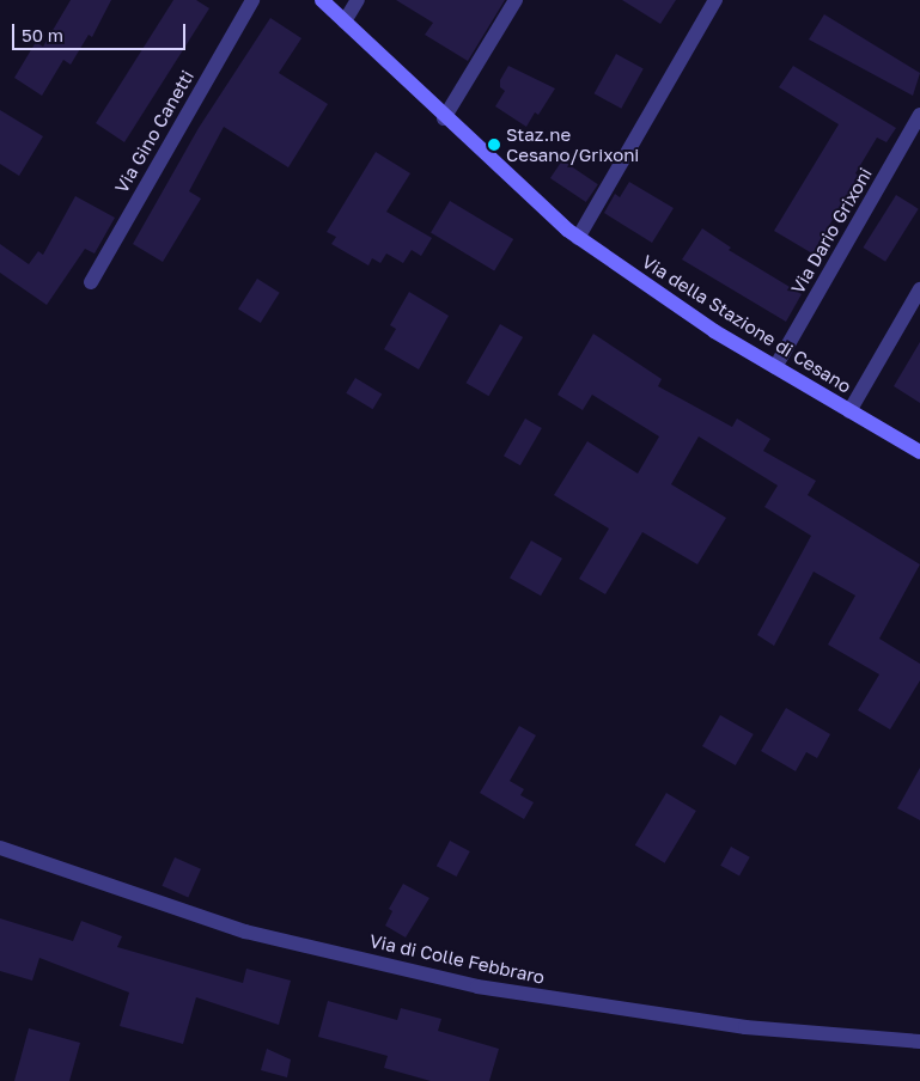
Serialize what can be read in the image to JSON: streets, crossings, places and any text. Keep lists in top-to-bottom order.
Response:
{
  "streets": {
    "street": [
      "Via Gino Canetti",
      "Via Dario Grixoni",
      "Via della Stazione di Cesano",
      "Via di Colle Febbraro"
    ]
  },
  "crossings": [
    ["Via Dario Grixoni", "Via della Stazione di Cesano"]
  ],
  "places": ["Staz.ne Cesano/Grixoni"],
  "scale_bar": "50 m"
}
